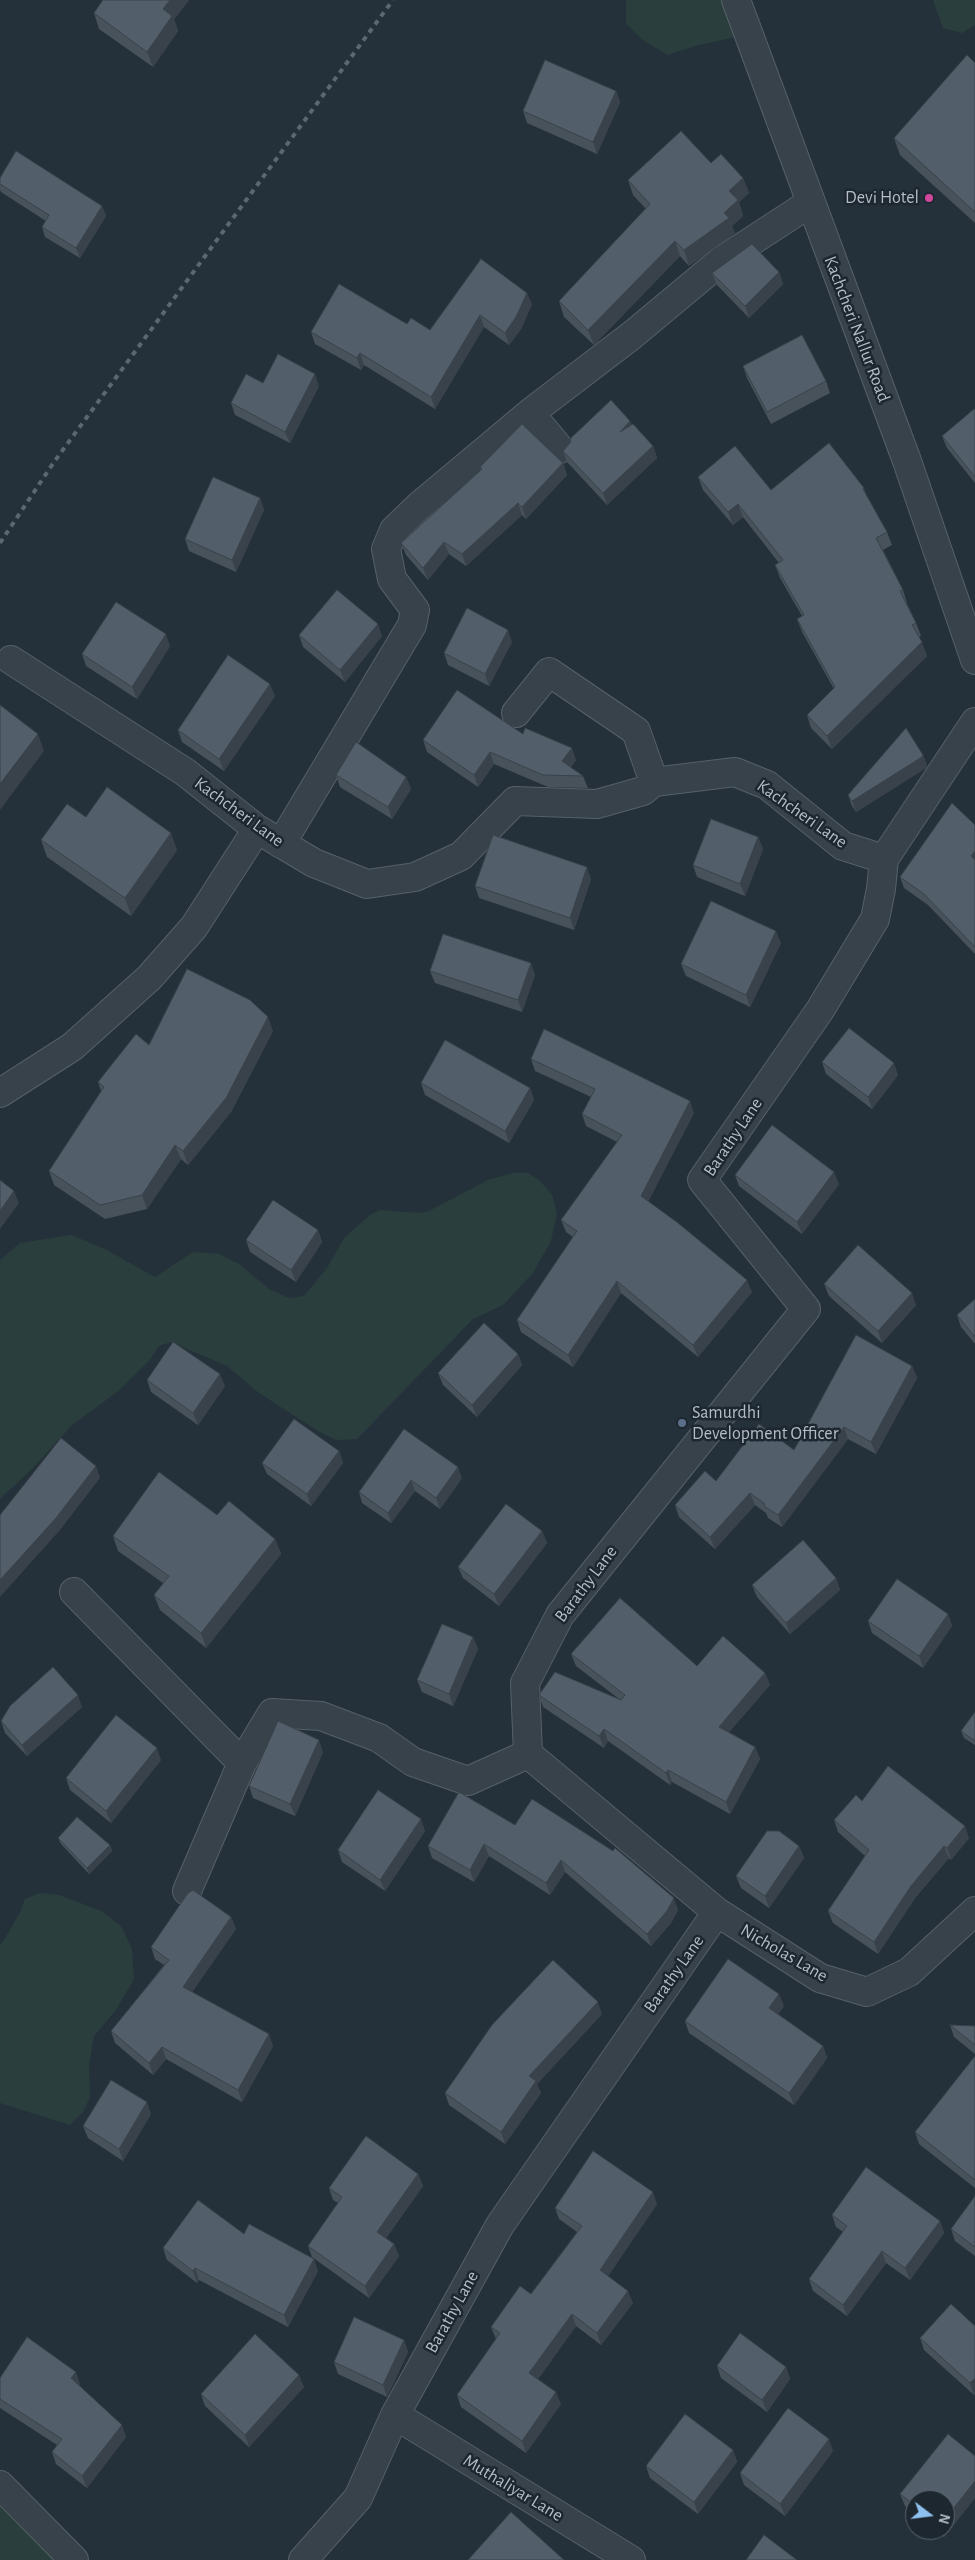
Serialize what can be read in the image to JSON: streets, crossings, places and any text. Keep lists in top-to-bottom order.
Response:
{
  "streets": {
    "street": [
      "Kachcheri Nallur Road",
      "Kachcheri Lane",
      "Barathy Lane",
      "Nicholas Lane",
      "Muthaliyar Lane"
    ]
  },
  "crossings": [
    ["Kachcheri Lane", "Barathy Lane"],
    ["Barathy Lane", "Nicholas Lane"],
    ["Barathy Lane", "Muthaliyar Lane"]
  ],
  "places": ["Devi Hotel", "Samurdhi Development Officer"],
  "north": "right"
}
